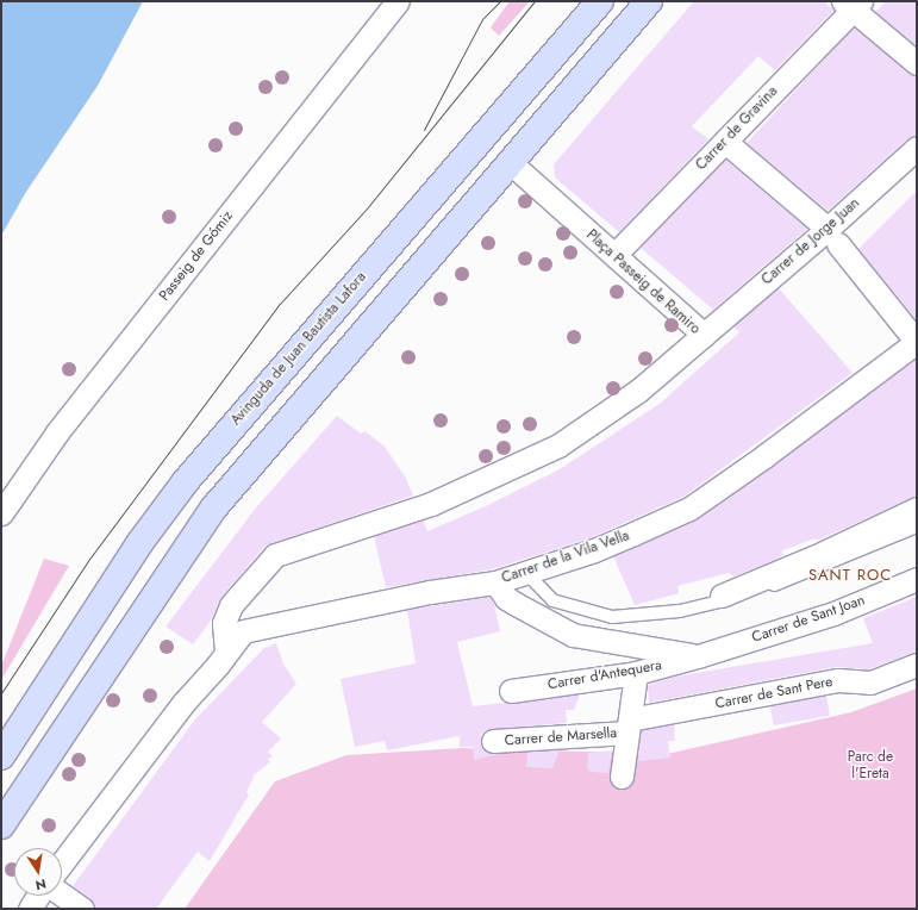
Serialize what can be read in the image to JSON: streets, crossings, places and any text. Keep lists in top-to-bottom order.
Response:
{
  "streets": {
    "main road": ["Avinguda de Juan Bautista Lafora"],
    "street": [
      "Carrer de Gravina",
      "Carrer de Jorge Juan",
      "Passeig de Gómiz",
      "Plaça Passeig de Ramiro",
      "Carrer de la Vila Vella",
      "Carrer de Sant Joan",
      "Carrer d'Antequera",
      "Carrer de Sant Pere",
      "Carrer de Marsella"
    ]
  },
  "crossings": [
    ["Carrer de Gravina", "Plaça Passeig de Ramiro"],
    ["Carrer de Jorge Juan", "Plaça Passeig de Ramiro"],
    ["Plaça Passeig de Ramiro", "Carrer de la Vila Vella"],
    ["Carrer de Sant Joan", "Carrer d'Antequera"],
    ["Carrer de Sant Pere", "Carrer de Marsella"]
  ],
  "districts": ["SANT ROC"],
  "parks": ["Parc de l'Ereta"],
  "north": "bottom"
}
